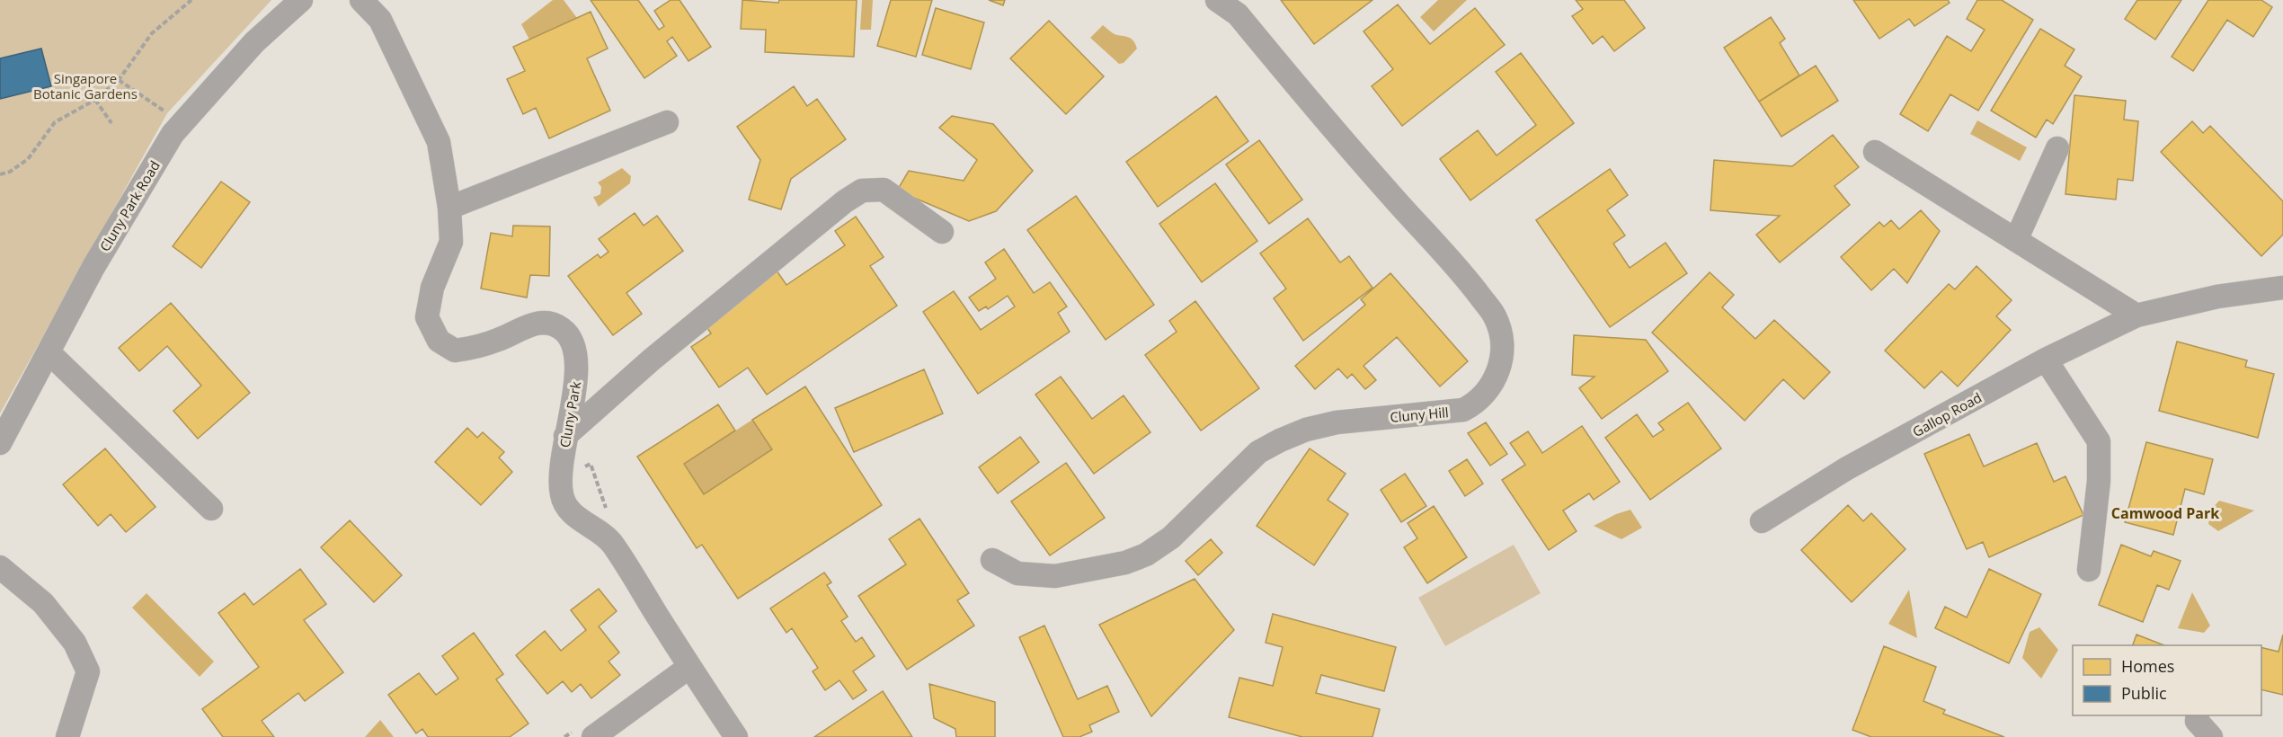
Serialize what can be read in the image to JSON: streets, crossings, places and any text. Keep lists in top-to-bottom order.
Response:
{
  "streets": {
    "street": [
      "Cluny Park Road",
      "Cluny Park",
      "Cluny Hill",
      "Gallop Road"
    ]
  },
  "districts": ["Camwood Park"],
  "parks": ["Singapore Botanic Gardens"],
  "legend": ["Homes", "Public"]
}
